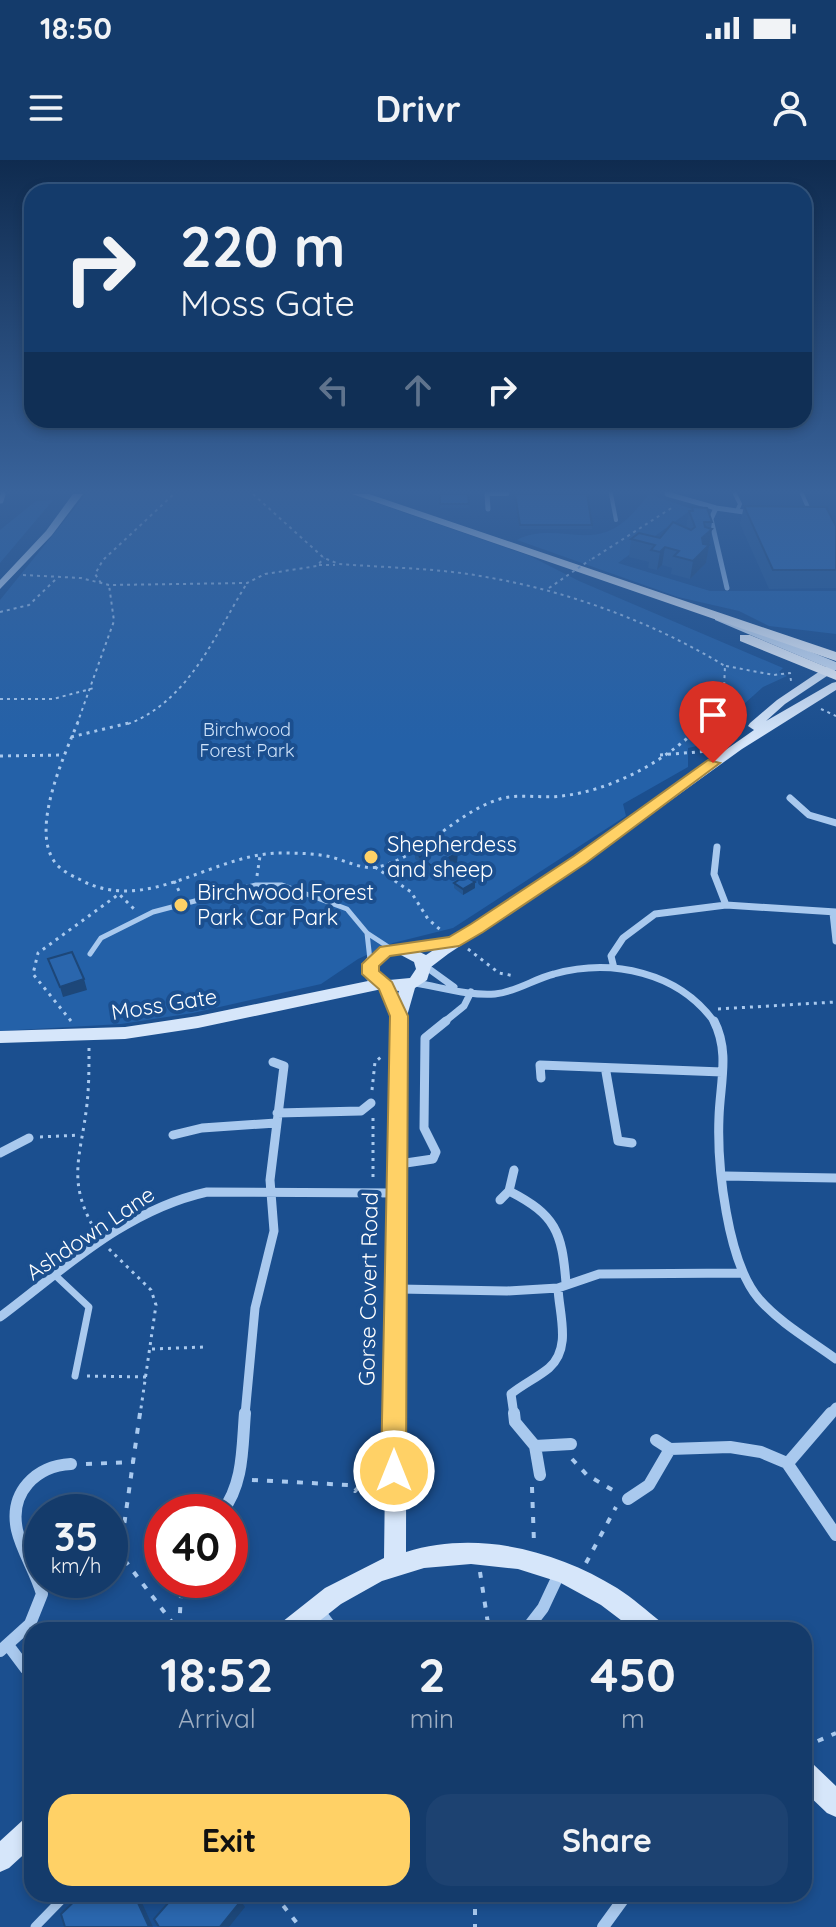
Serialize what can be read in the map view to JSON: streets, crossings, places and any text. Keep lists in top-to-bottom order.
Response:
{
  "streets": {
    "street": ["Moss Gate", "Ashdown Lane", "Gorse Covert Road"]
  },
  "crossings": [
    ["Moss Gate", "Gorse Covert Road"],
    ["Ashdown Lane", "Gorse Covert Road"]
  ],
  "parks": ["Birchwood Forest Park"],
  "places": ["Shepherdess and sheep", "Birchwood Forest Park Car Park"],
  "page": {
    "status": "18:50",
    "header": "Drivr",
    "turn": ["220 m", "Moss Gate"],
    "speed": "35 km/h",
    "limit": "40",
    "eta": [
      "18:52",
      "Arrival",
      "2",
      "min",
      "450",
      "m"
    ],
    "buttons": ["Exit", "Share"]
  }
}
